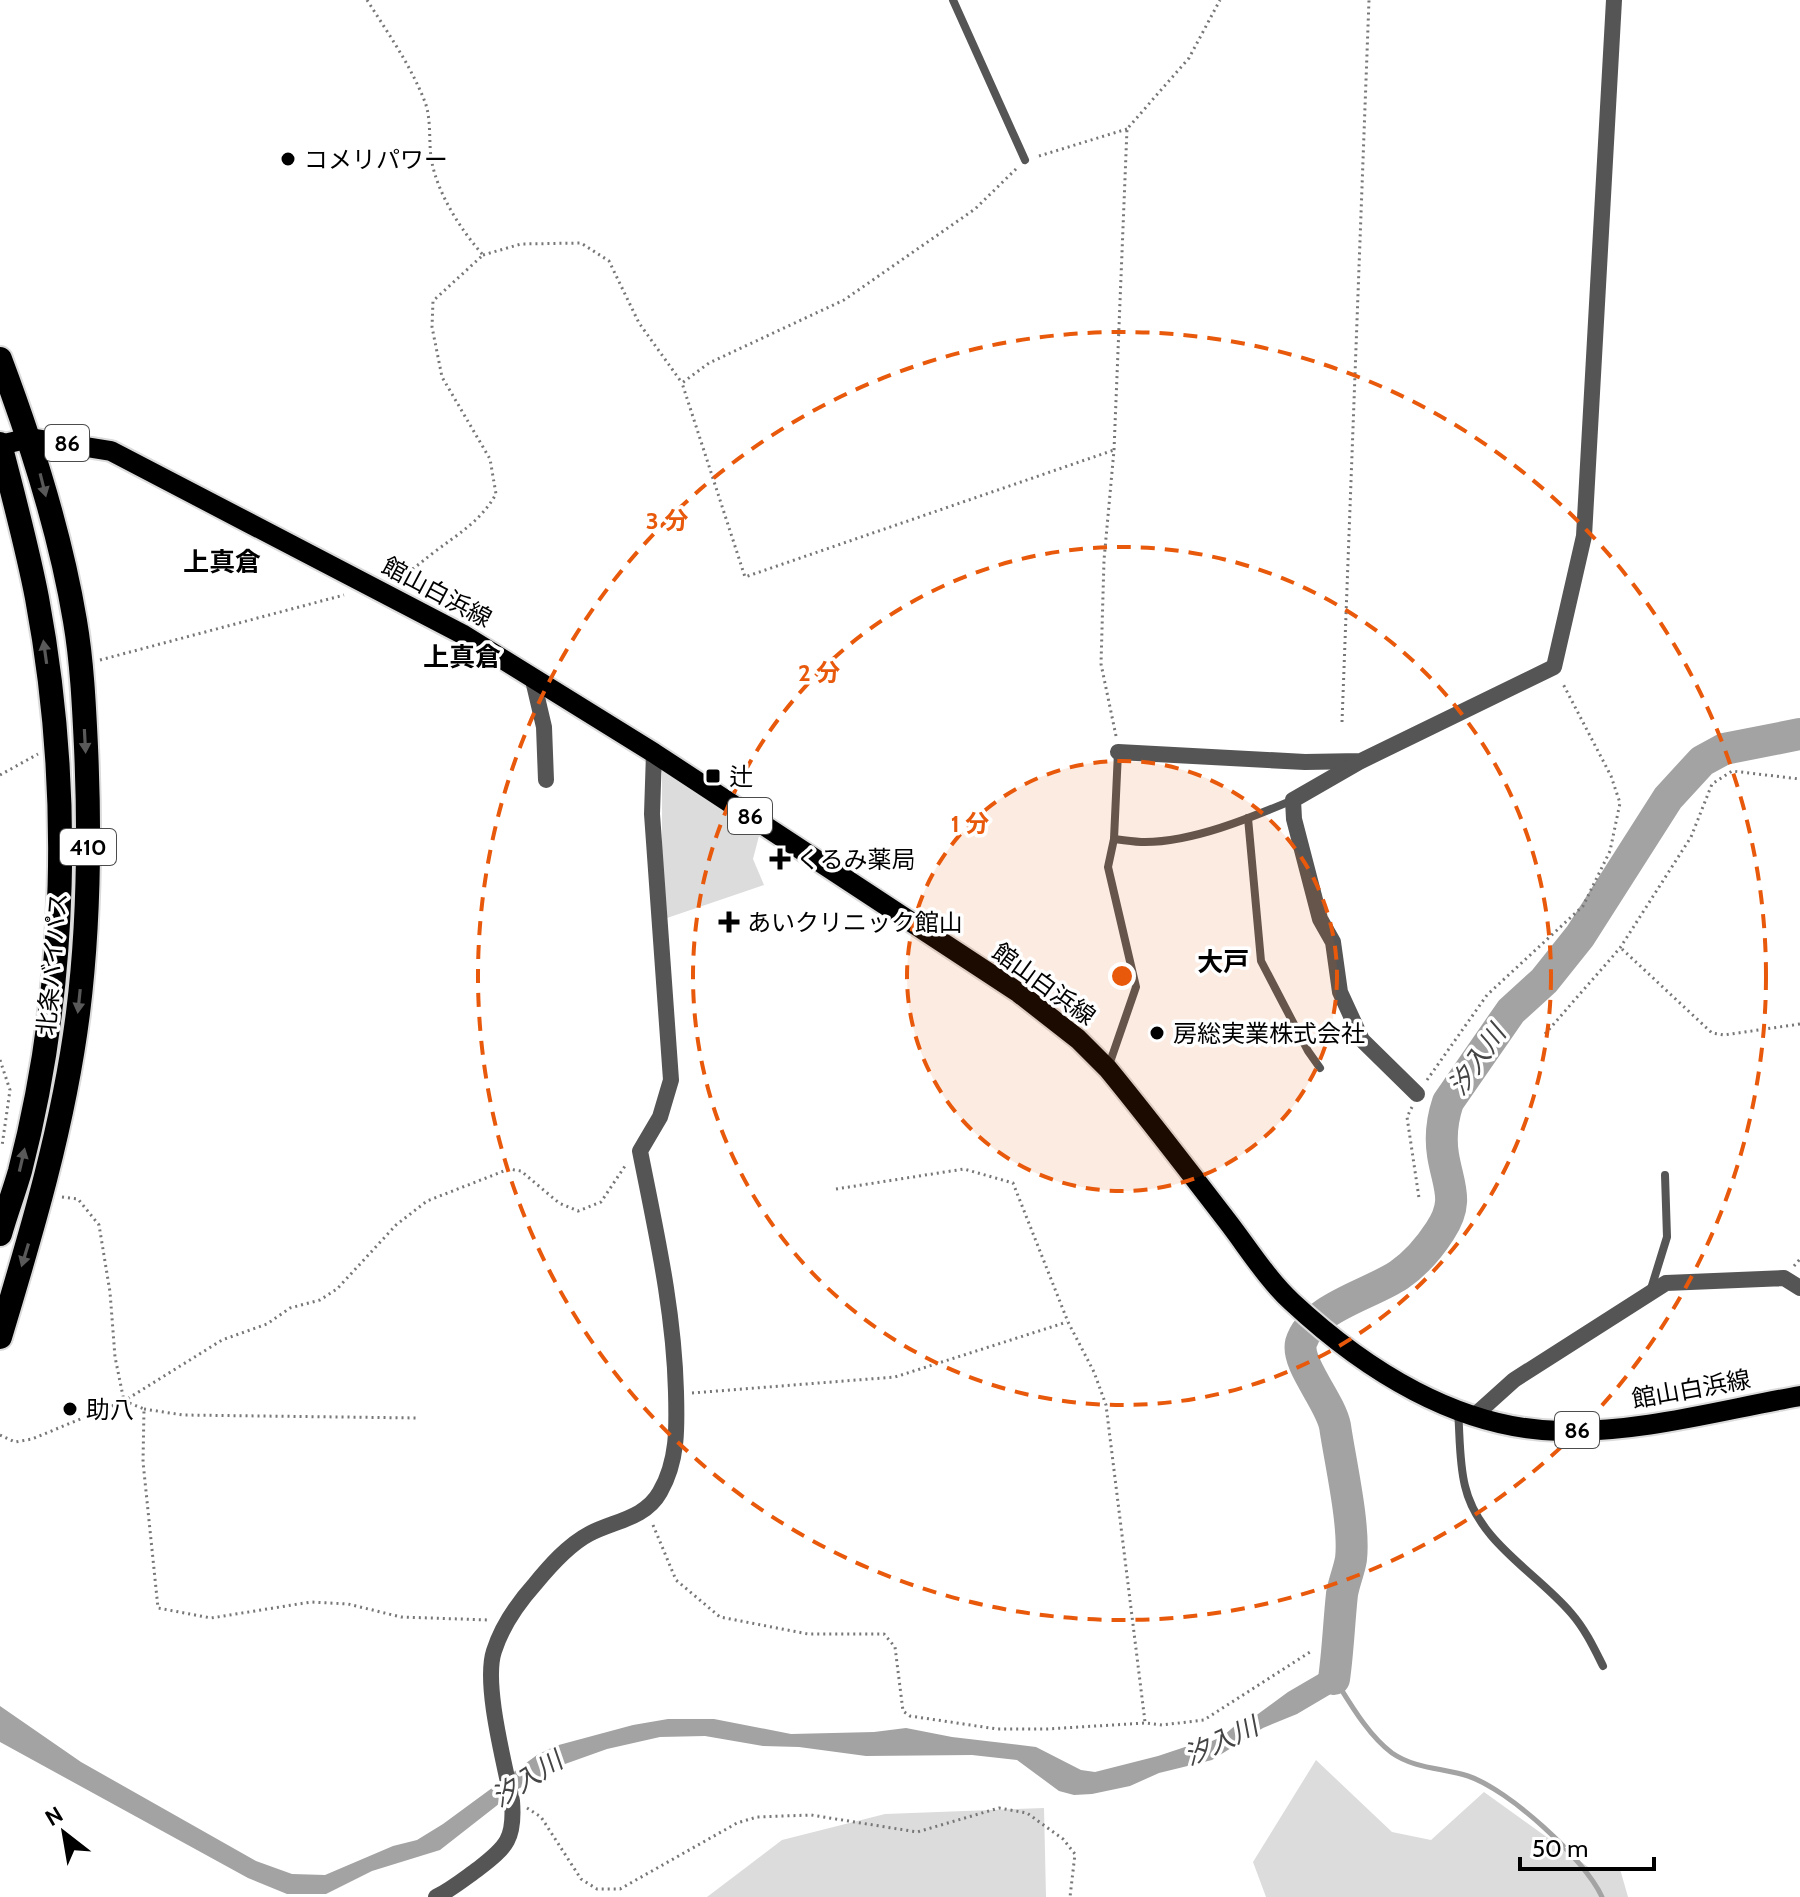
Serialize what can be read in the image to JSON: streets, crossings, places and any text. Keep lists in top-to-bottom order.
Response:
{
  "streets": {
    "highway": ["410", "北条バイパス"],
    "main road": ["86", "館山白浜線"]
  },
  "crossings": [
    ["館山白浜線", "北条バイパス"]
  ],
  "districts": ["上真倉", "上真倉", "大戸"],
  "water": ["汐入川"],
  "places": {
    "other": ["コメリパワー", "房総実業株式会社", "助八"],
    "transit": ["辻"],
    "health": ["くるみ薬局", "あいクリニック館山"]
  },
  "scale_bar": "50 m",
  "north": "top left",
  "rings": ["3 分", "2 分", "1 分"]
}
